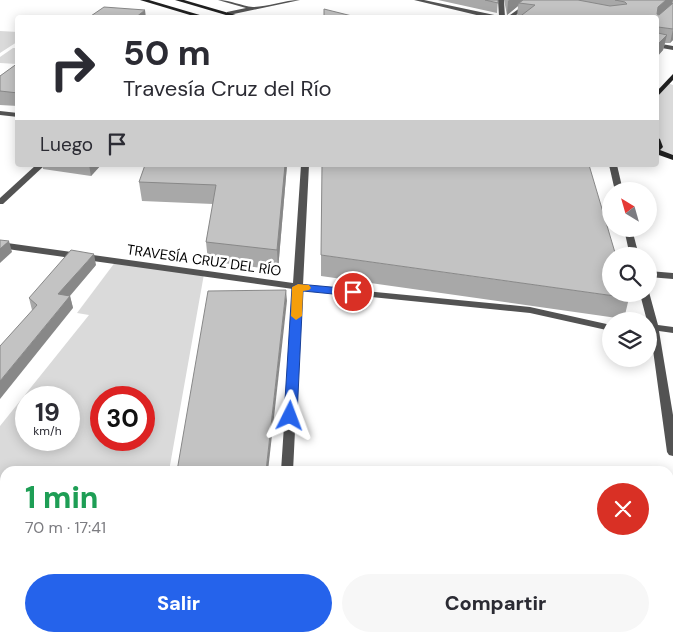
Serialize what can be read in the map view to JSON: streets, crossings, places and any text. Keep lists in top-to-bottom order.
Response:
{
  "streets": {
    "street": ["TRAVESÍA CRUZ DEL RÍO"]
  },
  "north": "top left",
  "page": {
    "turn": ["50 m", "Travesía Cruz del Río"],
    "then": "Luego",
    "speed": "19 km/h",
    "limit": "30",
    "heading": ["1 min", "70 m · 17:41"],
    "buttons": ["Salir", "Compartir"]
  }
}
